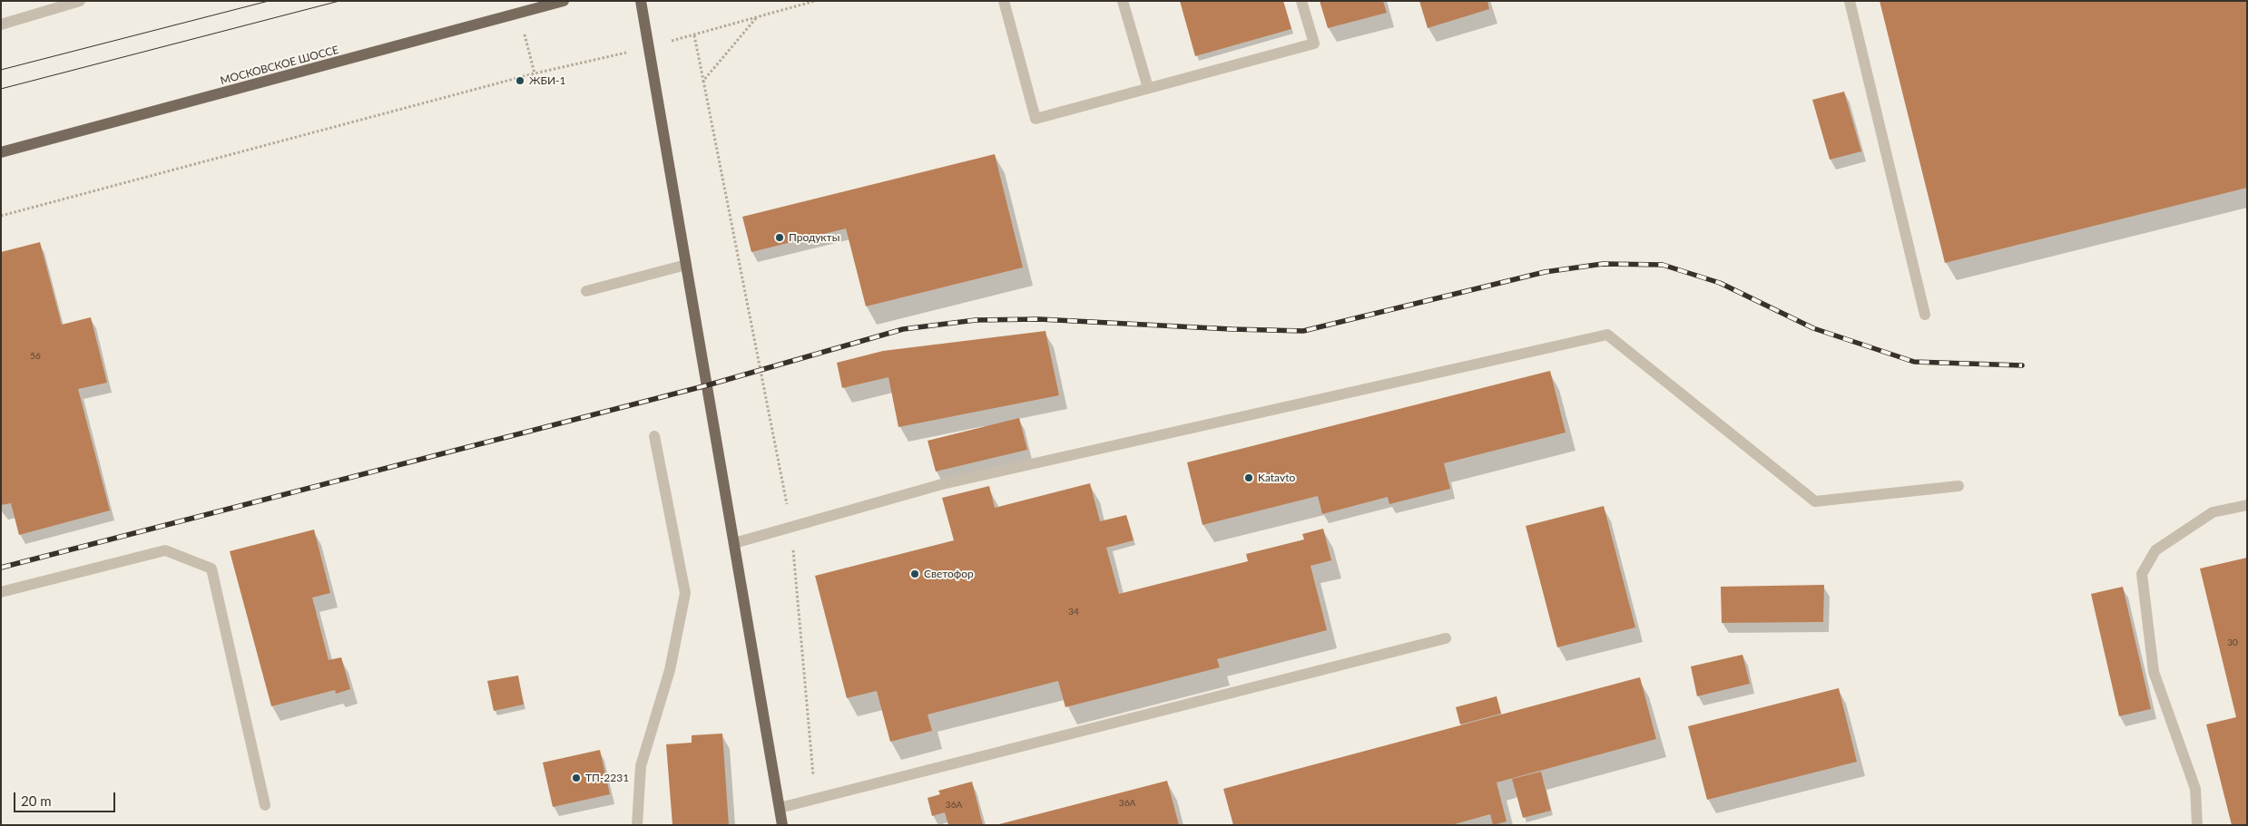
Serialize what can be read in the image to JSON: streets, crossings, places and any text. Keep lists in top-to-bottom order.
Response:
{
  "streets": {
    "main road": ["МОСКОВСКОЕ ШОССЕ"]
  },
  "places": [
    "ЖБИ-1",
    "Продукты",
    "Katavto",
    "Светофор",
    "ТП-2231"
  ],
  "house_numbers": [
    "56",
    "34",
    "30",
    "36А",
    "36А"
  ],
  "scale_bar": "20 m"
}
